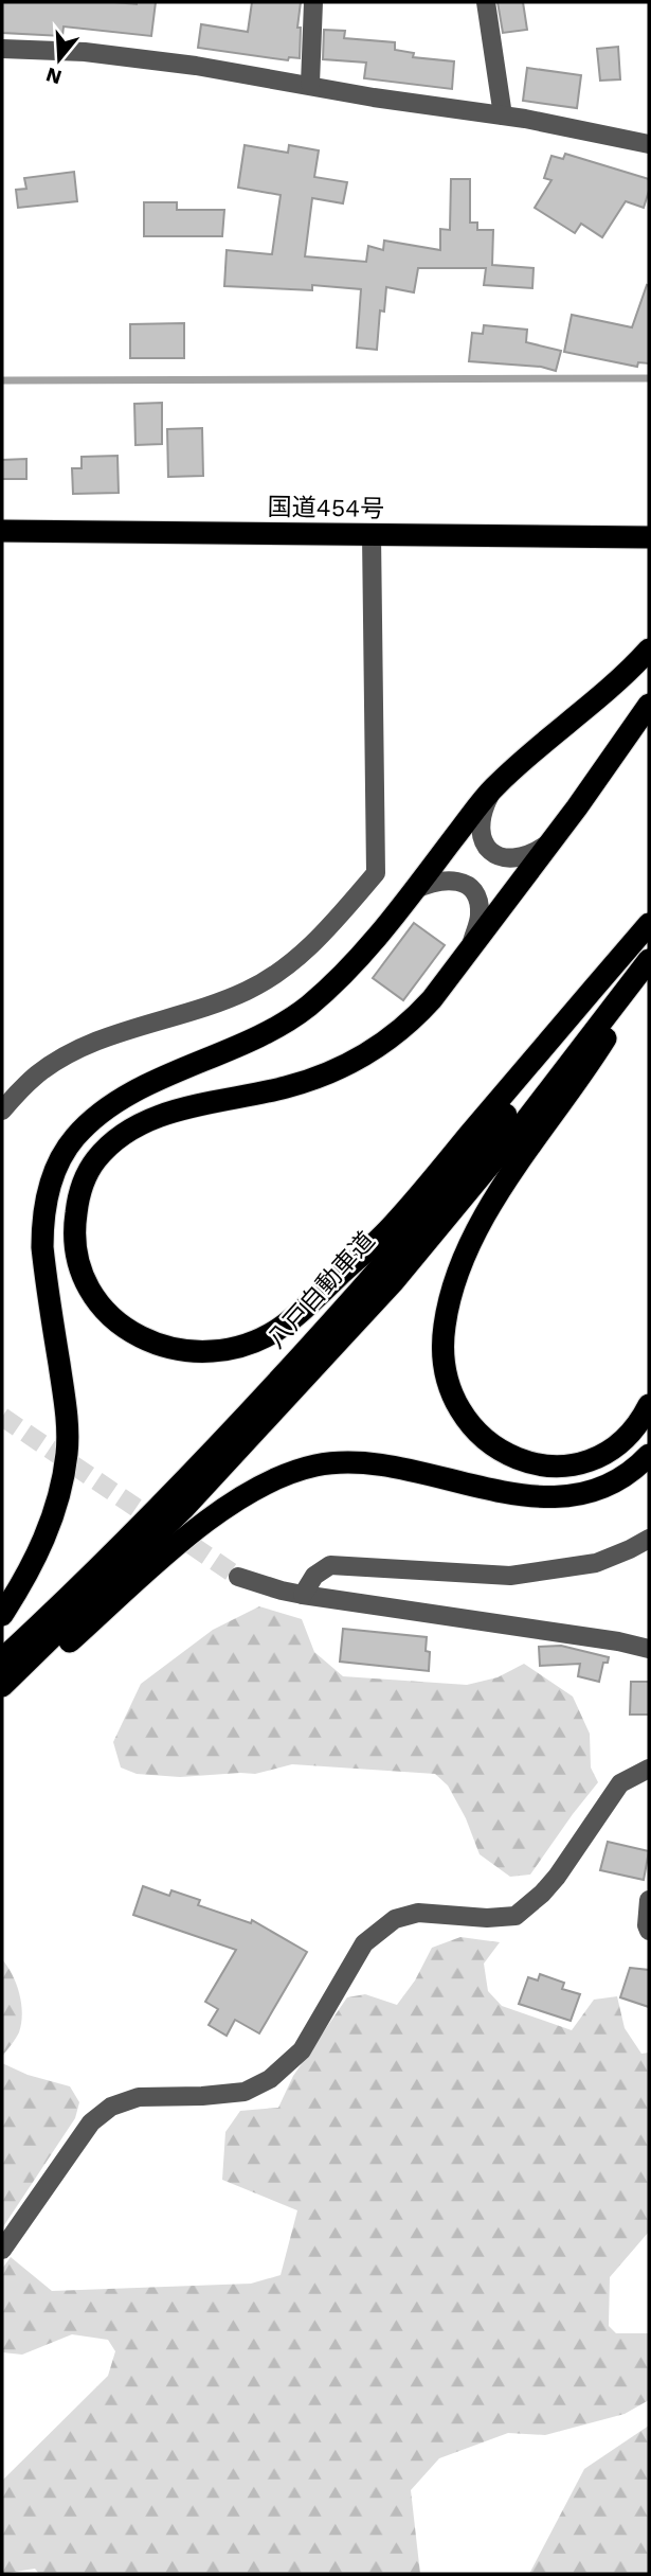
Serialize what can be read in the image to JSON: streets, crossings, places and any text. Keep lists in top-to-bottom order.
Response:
{
  "streets": {
    "highway": ["国道454号", "八戸自動車道"]
  },
  "north": "bottom"
}
